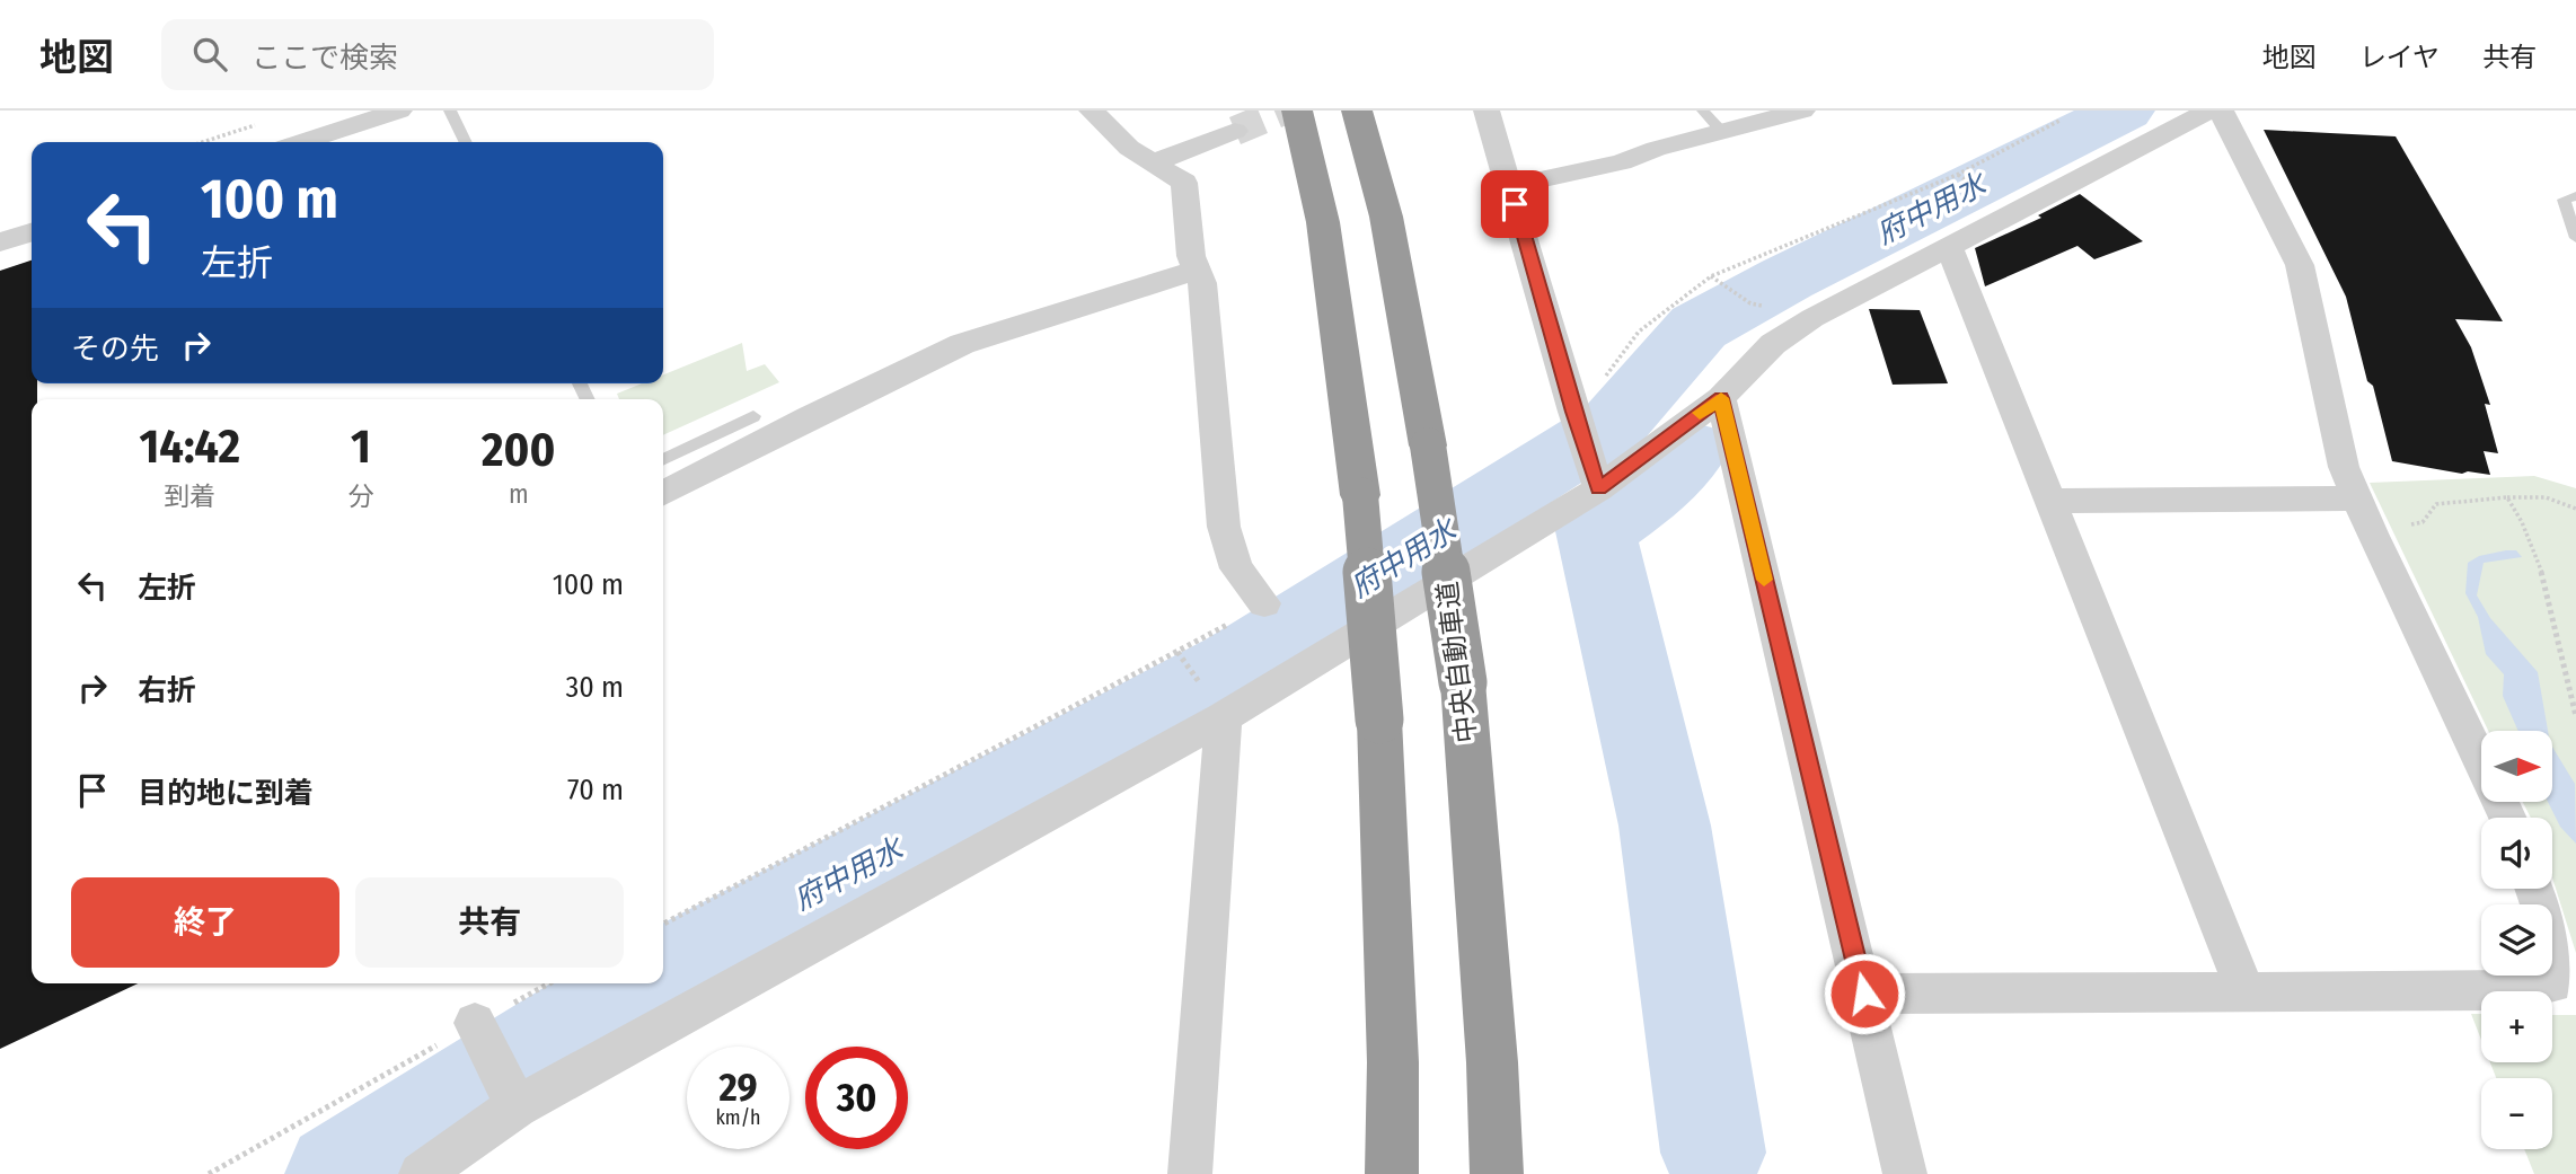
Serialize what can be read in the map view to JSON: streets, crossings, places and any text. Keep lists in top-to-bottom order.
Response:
{
  "streets": {
    "highway": ["中央自動車道"]
  },
  "water": ["府中用水"],
  "north": "right",
  "page": {
    "header": "地図",
    "search": "ここで検索",
    "nav": ["地図", "レイヤ", "共有"],
    "turn": ["100 m", "左折"],
    "then": "その先",
    "eta": [
      "14:42",
      "到着",
      "1",
      "分",
      "200",
      "m"
    ],
    "list": [
      {
        "name": "左折",
        "value": "100 m"
      },
      {
        "name": "右折",
        "value": "30 m"
      },
      {
        "name": "目的地に到着",
        "value": "70 m"
      }
    ],
    "map_buttons": ["+", "−"],
    "buttons": ["終了", "共有"],
    "speed": "29 km/h",
    "limit": "30"
  }
}
